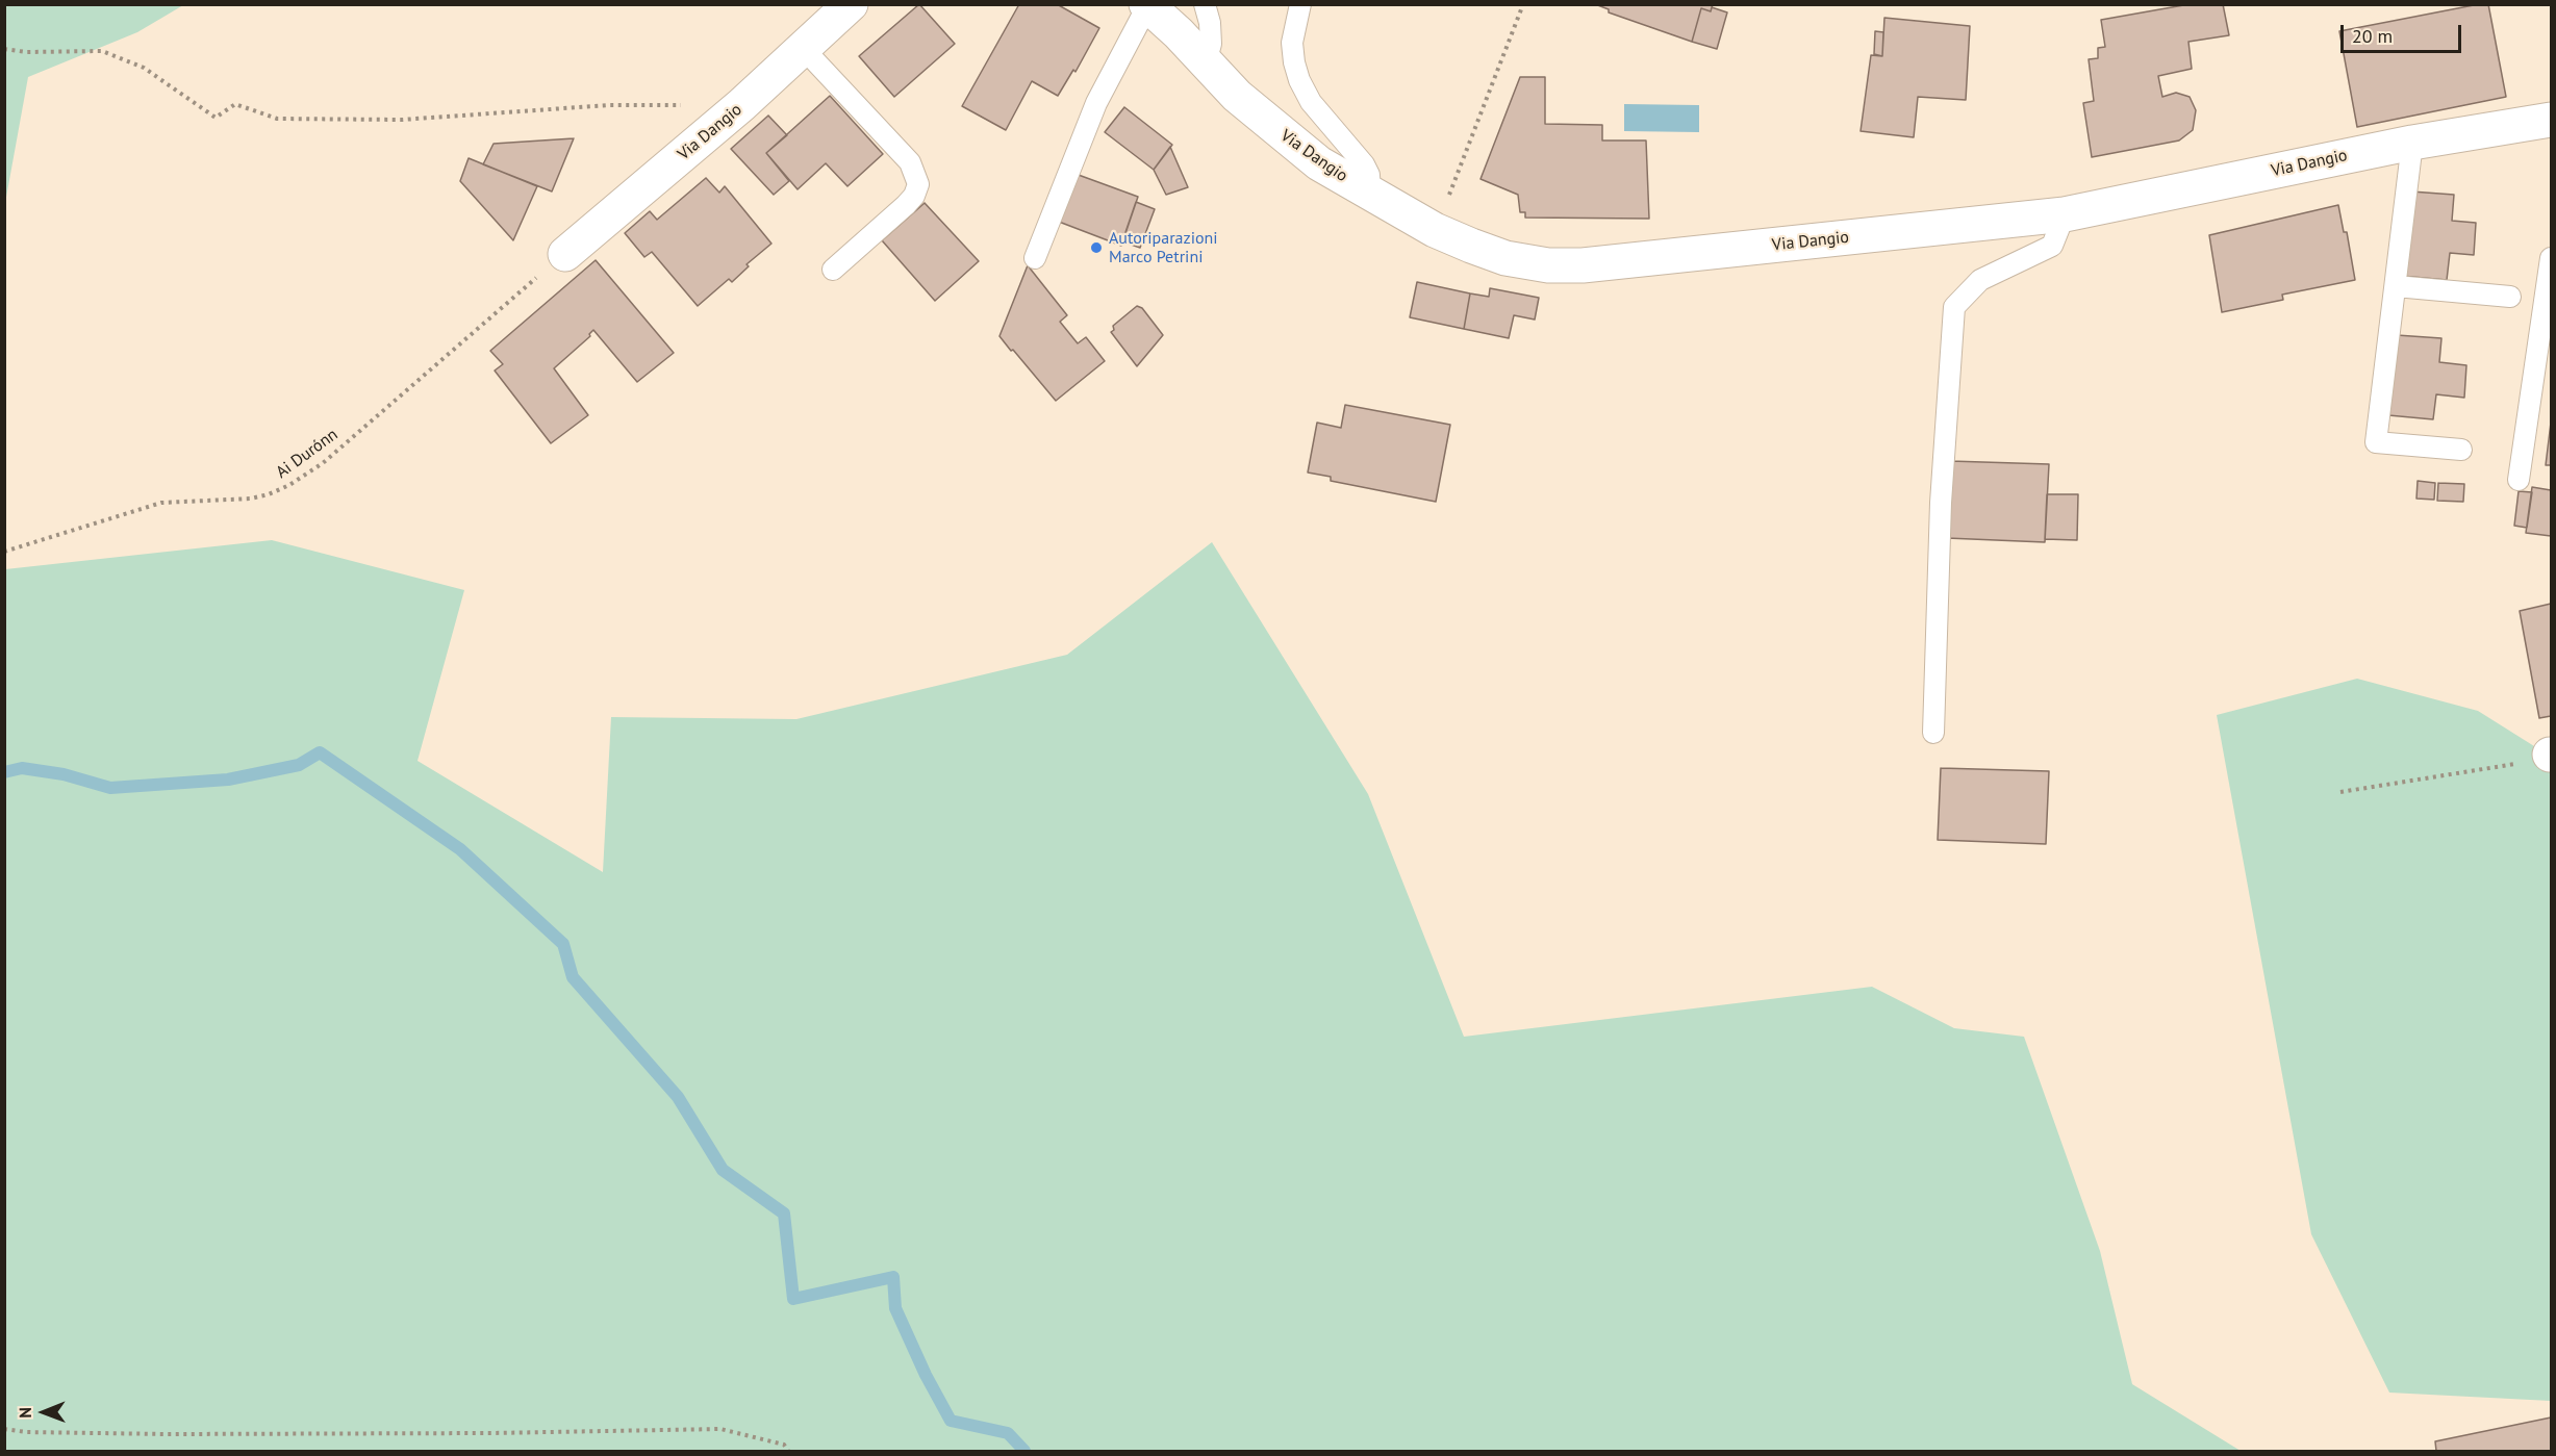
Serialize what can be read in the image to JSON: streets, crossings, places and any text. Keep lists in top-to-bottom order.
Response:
{
  "streets": {
    "street": ["Via Dangio"],
    "path": ["Ai Durónn"]
  },
  "crossings": [
    ["Via Dangio", "Ai Durónn"]
  ],
  "places": ["Autoriparazioni Marco Petrini"],
  "scale_bar": "20 m",
  "north": "left"
}
